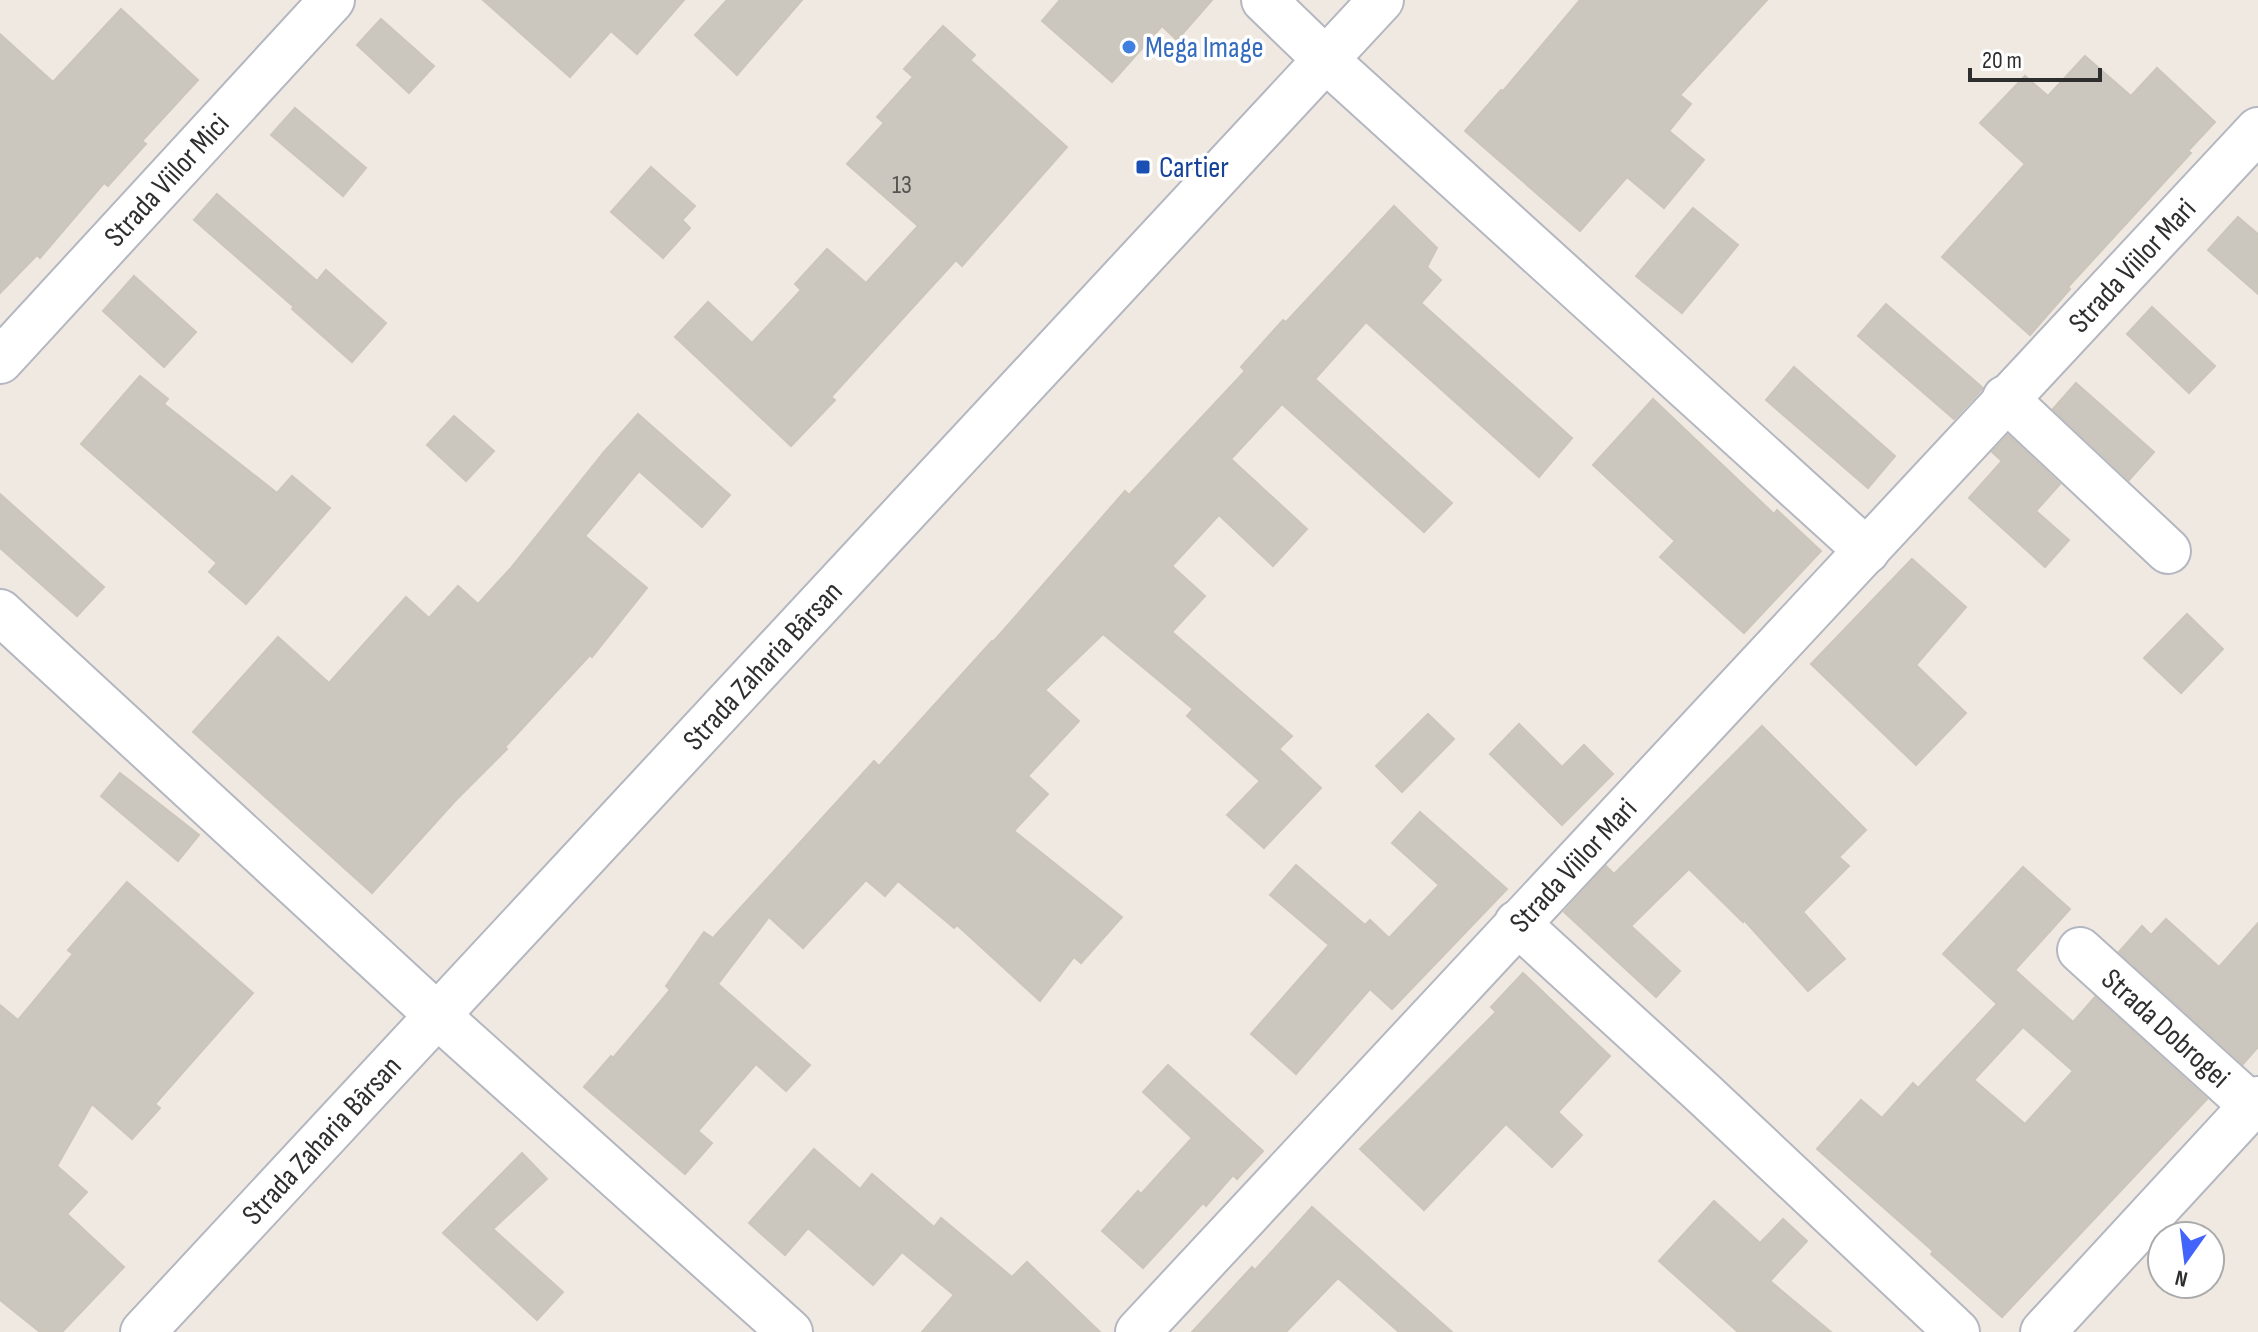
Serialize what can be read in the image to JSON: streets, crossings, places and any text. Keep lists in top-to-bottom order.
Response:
{
  "streets": {
    "street": [
      "Strada Viilor Mici",
      "Strada Viilor Mari",
      "Strada Zaharia Bârsan",
      "Strada Dobrogei"
    ]
  },
  "places": {
    "other": ["Mega Image"],
    "transit": ["Cartier"]
  },
  "house_numbers": ["13"],
  "scale_bar": "20 m",
  "north": "bottom"
}
